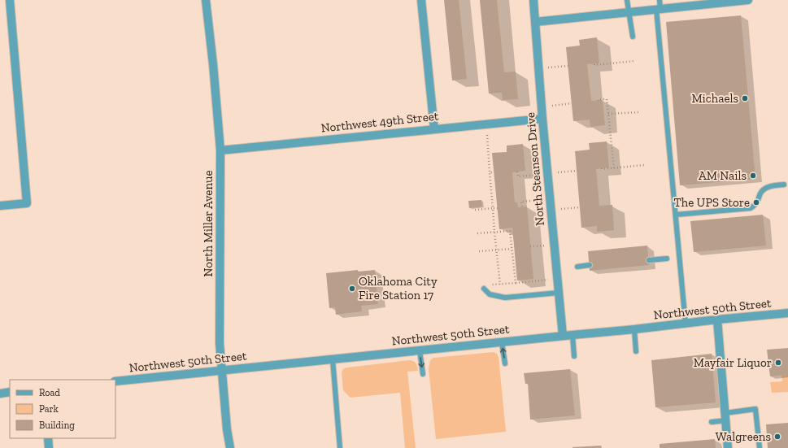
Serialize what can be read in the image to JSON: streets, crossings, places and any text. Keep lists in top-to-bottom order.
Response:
{
  "streets": {
    "street": [
      "Northwest 49th Street",
      "North Steanson Drive",
      "North Miller Avenue",
      "Northwest 50th Street"
    ]
  },
  "crossings": [
    ["Northwest 49th Street", "North Steanson Drive"],
    ["Northwest 49th Street", "North Miller Avenue"],
    ["North Steanson Drive", "Northwest 50th Street"],
    ["North Miller Avenue", "Northwest 50th Street"]
  ],
  "places": [
    "Michaels",
    "AM Nails",
    "The UPS Store",
    "Oklahoma City Fire Station 17",
    "Mayfair Liquor",
    "Walgreens"
  ],
  "legend": ["Road", "Park", "Building"]
}
